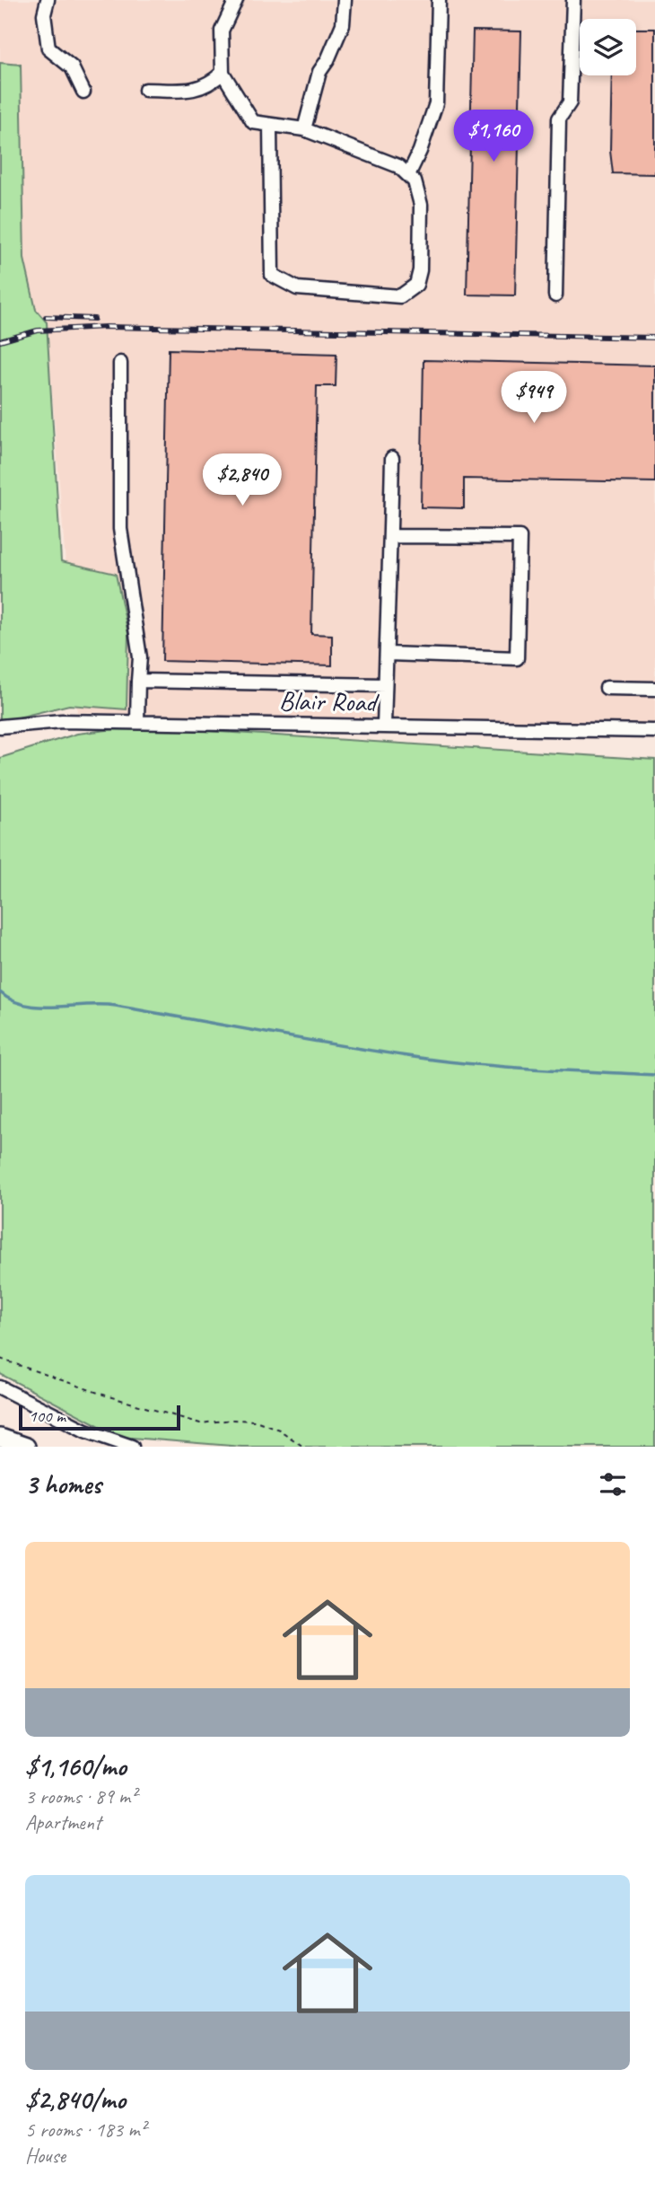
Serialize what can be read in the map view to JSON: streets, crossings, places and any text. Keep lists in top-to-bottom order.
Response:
{
  "streets": {
    "street": ["Blair Road"]
  },
  "scale_bar": "100 m",
  "page": {
    "price": ["$1,160", "$949", "$2,840"],
    "scale": "100 m",
    "heading": "3 homes",
    "list": [
      {
        "name": "$1,160/mo",
        "note": "3 rooms · 89 m² · Apartment"
      },
      {
        "name": "$2,840/mo",
        "note": "5 rooms · 183 m² · House"
      }
    ]
  }
}
